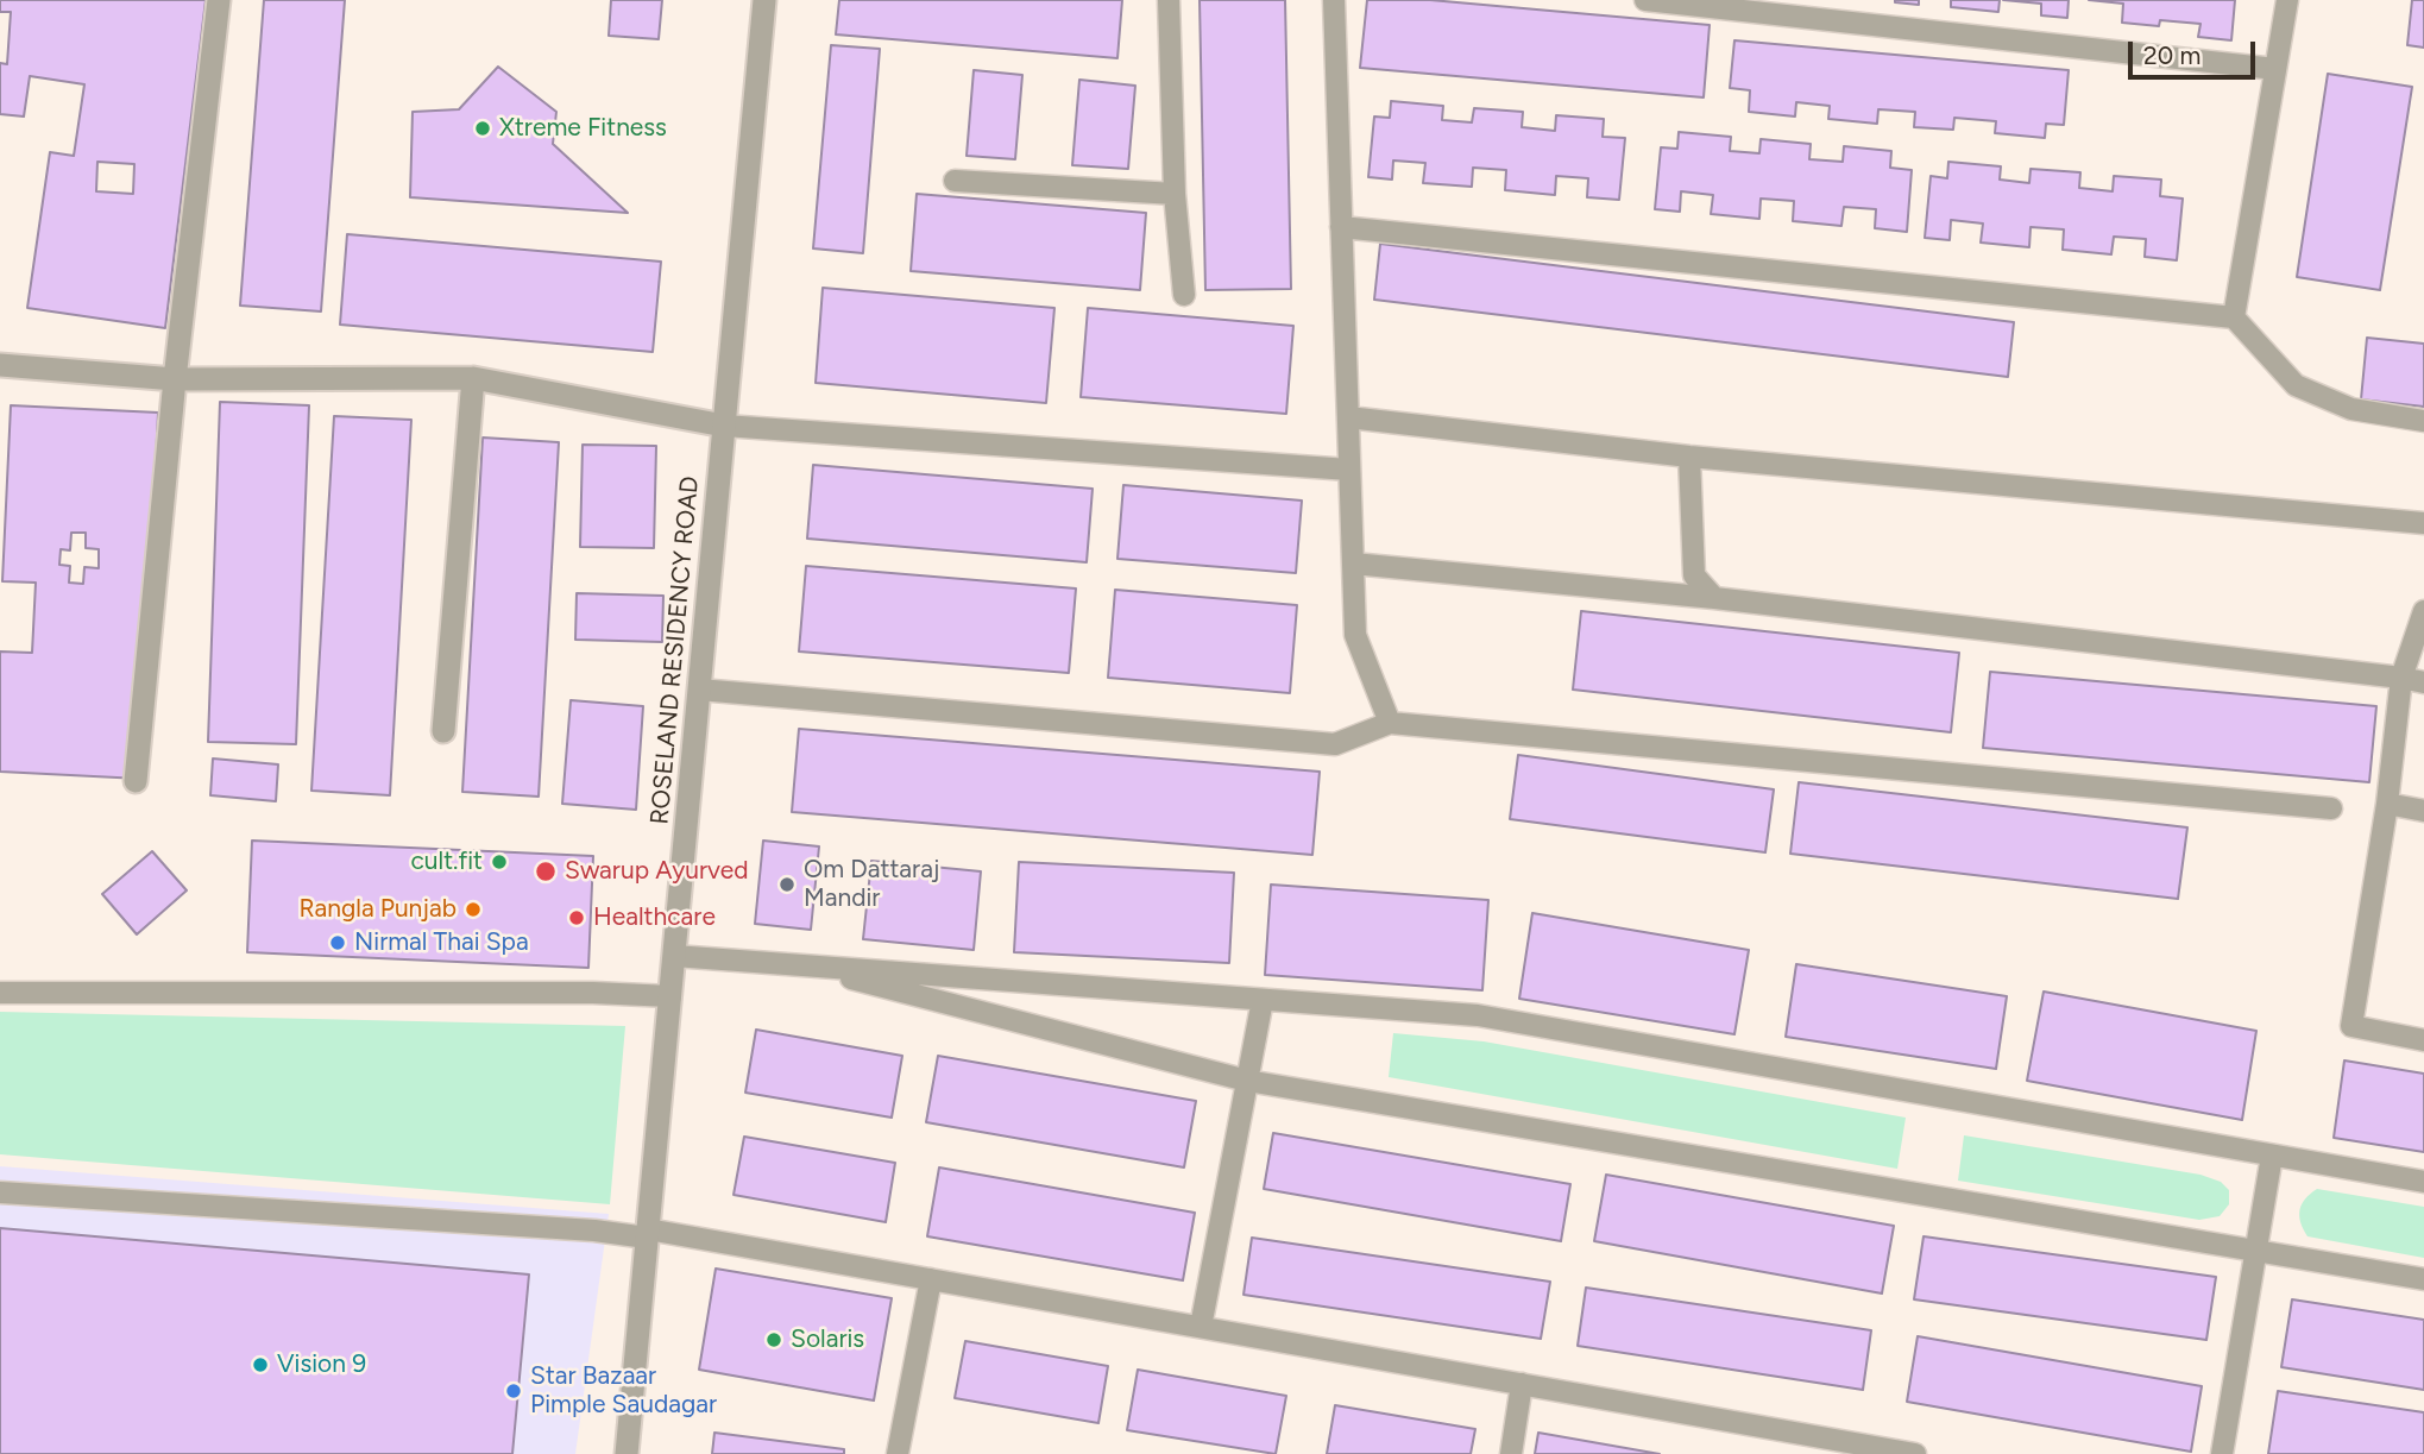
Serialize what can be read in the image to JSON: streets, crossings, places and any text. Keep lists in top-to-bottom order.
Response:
{
  "streets": {
    "street": ["ROSELAND RESIDENCY ROAD"]
  },
  "places": [
    "Xtreme Fitness",
    "cult.fit",
    "Swarup Ayurved",
    "Om Dattaraj Mandir",
    "Rangla Punjab",
    "Healthcare",
    "Nirmal Thai Spa",
    "Solaris",
    "Vision 9",
    "Star Bazaar Pimple Saudagar"
  ],
  "scale_bar": "20 m"
}
